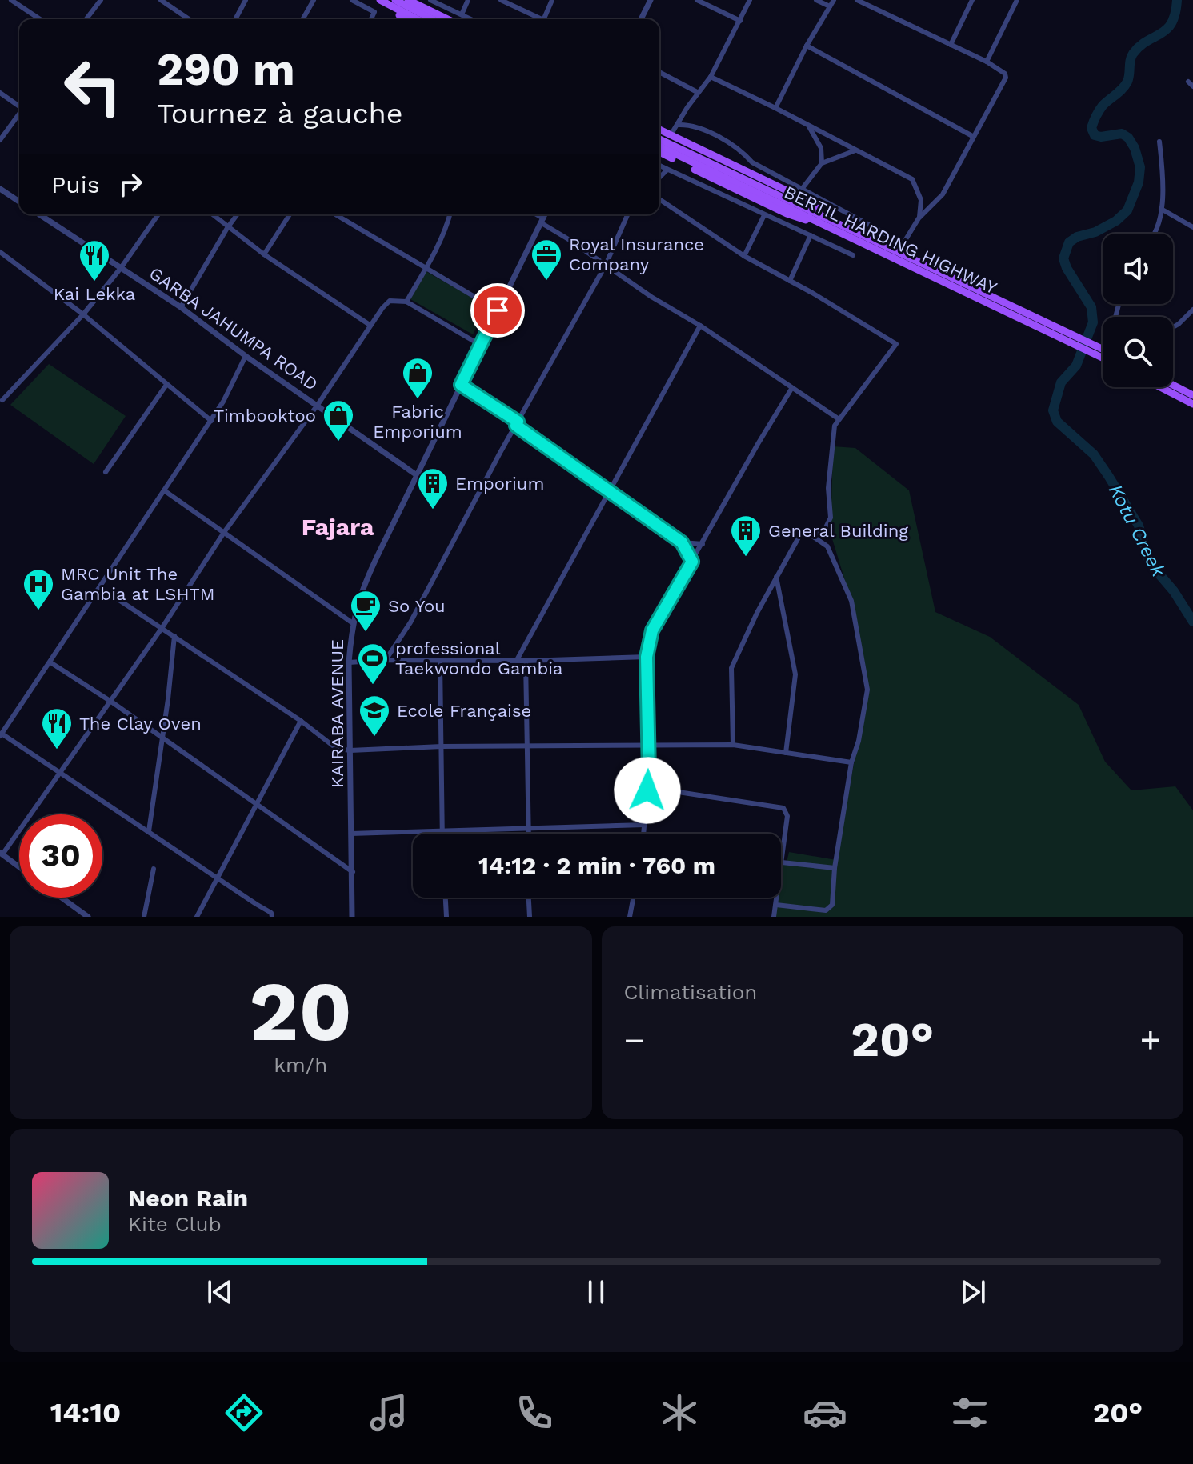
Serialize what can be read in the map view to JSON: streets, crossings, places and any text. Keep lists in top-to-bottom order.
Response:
{
  "streets": {
    "main road": ["BERTIL HARDING HIGHWAY"],
    "street": ["GARBA JAHUMPA ROAD", "KAIRABA AVENUE"]
  },
  "crossings": [
    ["GARBA JAHUMPA ROAD", "KAIRABA AVENUE"]
  ],
  "districts": ["Fajara"],
  "water": ["Kotu Creek"],
  "places": {
    "office": ["Royal Insurance Company"],
    "restaurant": ["Kai Lekka", "The Clay Oven"],
    "shop": ["Fabric Emporium", "Timbooktoo"],
    "building": ["Emporium", "General Building"],
    "hospital": ["MRC Unit The Gambia at LSHTM"],
    "cafe": ["So You"],
    "sports": ["professional Taekwondo Gambia"],
    "school or university": ["Ecole Française"]
  },
  "page": {
    "turn": ["290 m", "Tournez à gauche"],
    "then": "Puis",
    "limit": "30",
    "trip": "14:12 · 2 min · 760 m",
    "tile": [
      ["20", "km/h"],
      "Climatisation"
    ],
    "heat": ["−", "20°", "+"],
    "song": ["Neon Rain", "Kite Club"],
    "tabs": ["14:10", "20°"]
  }
}
